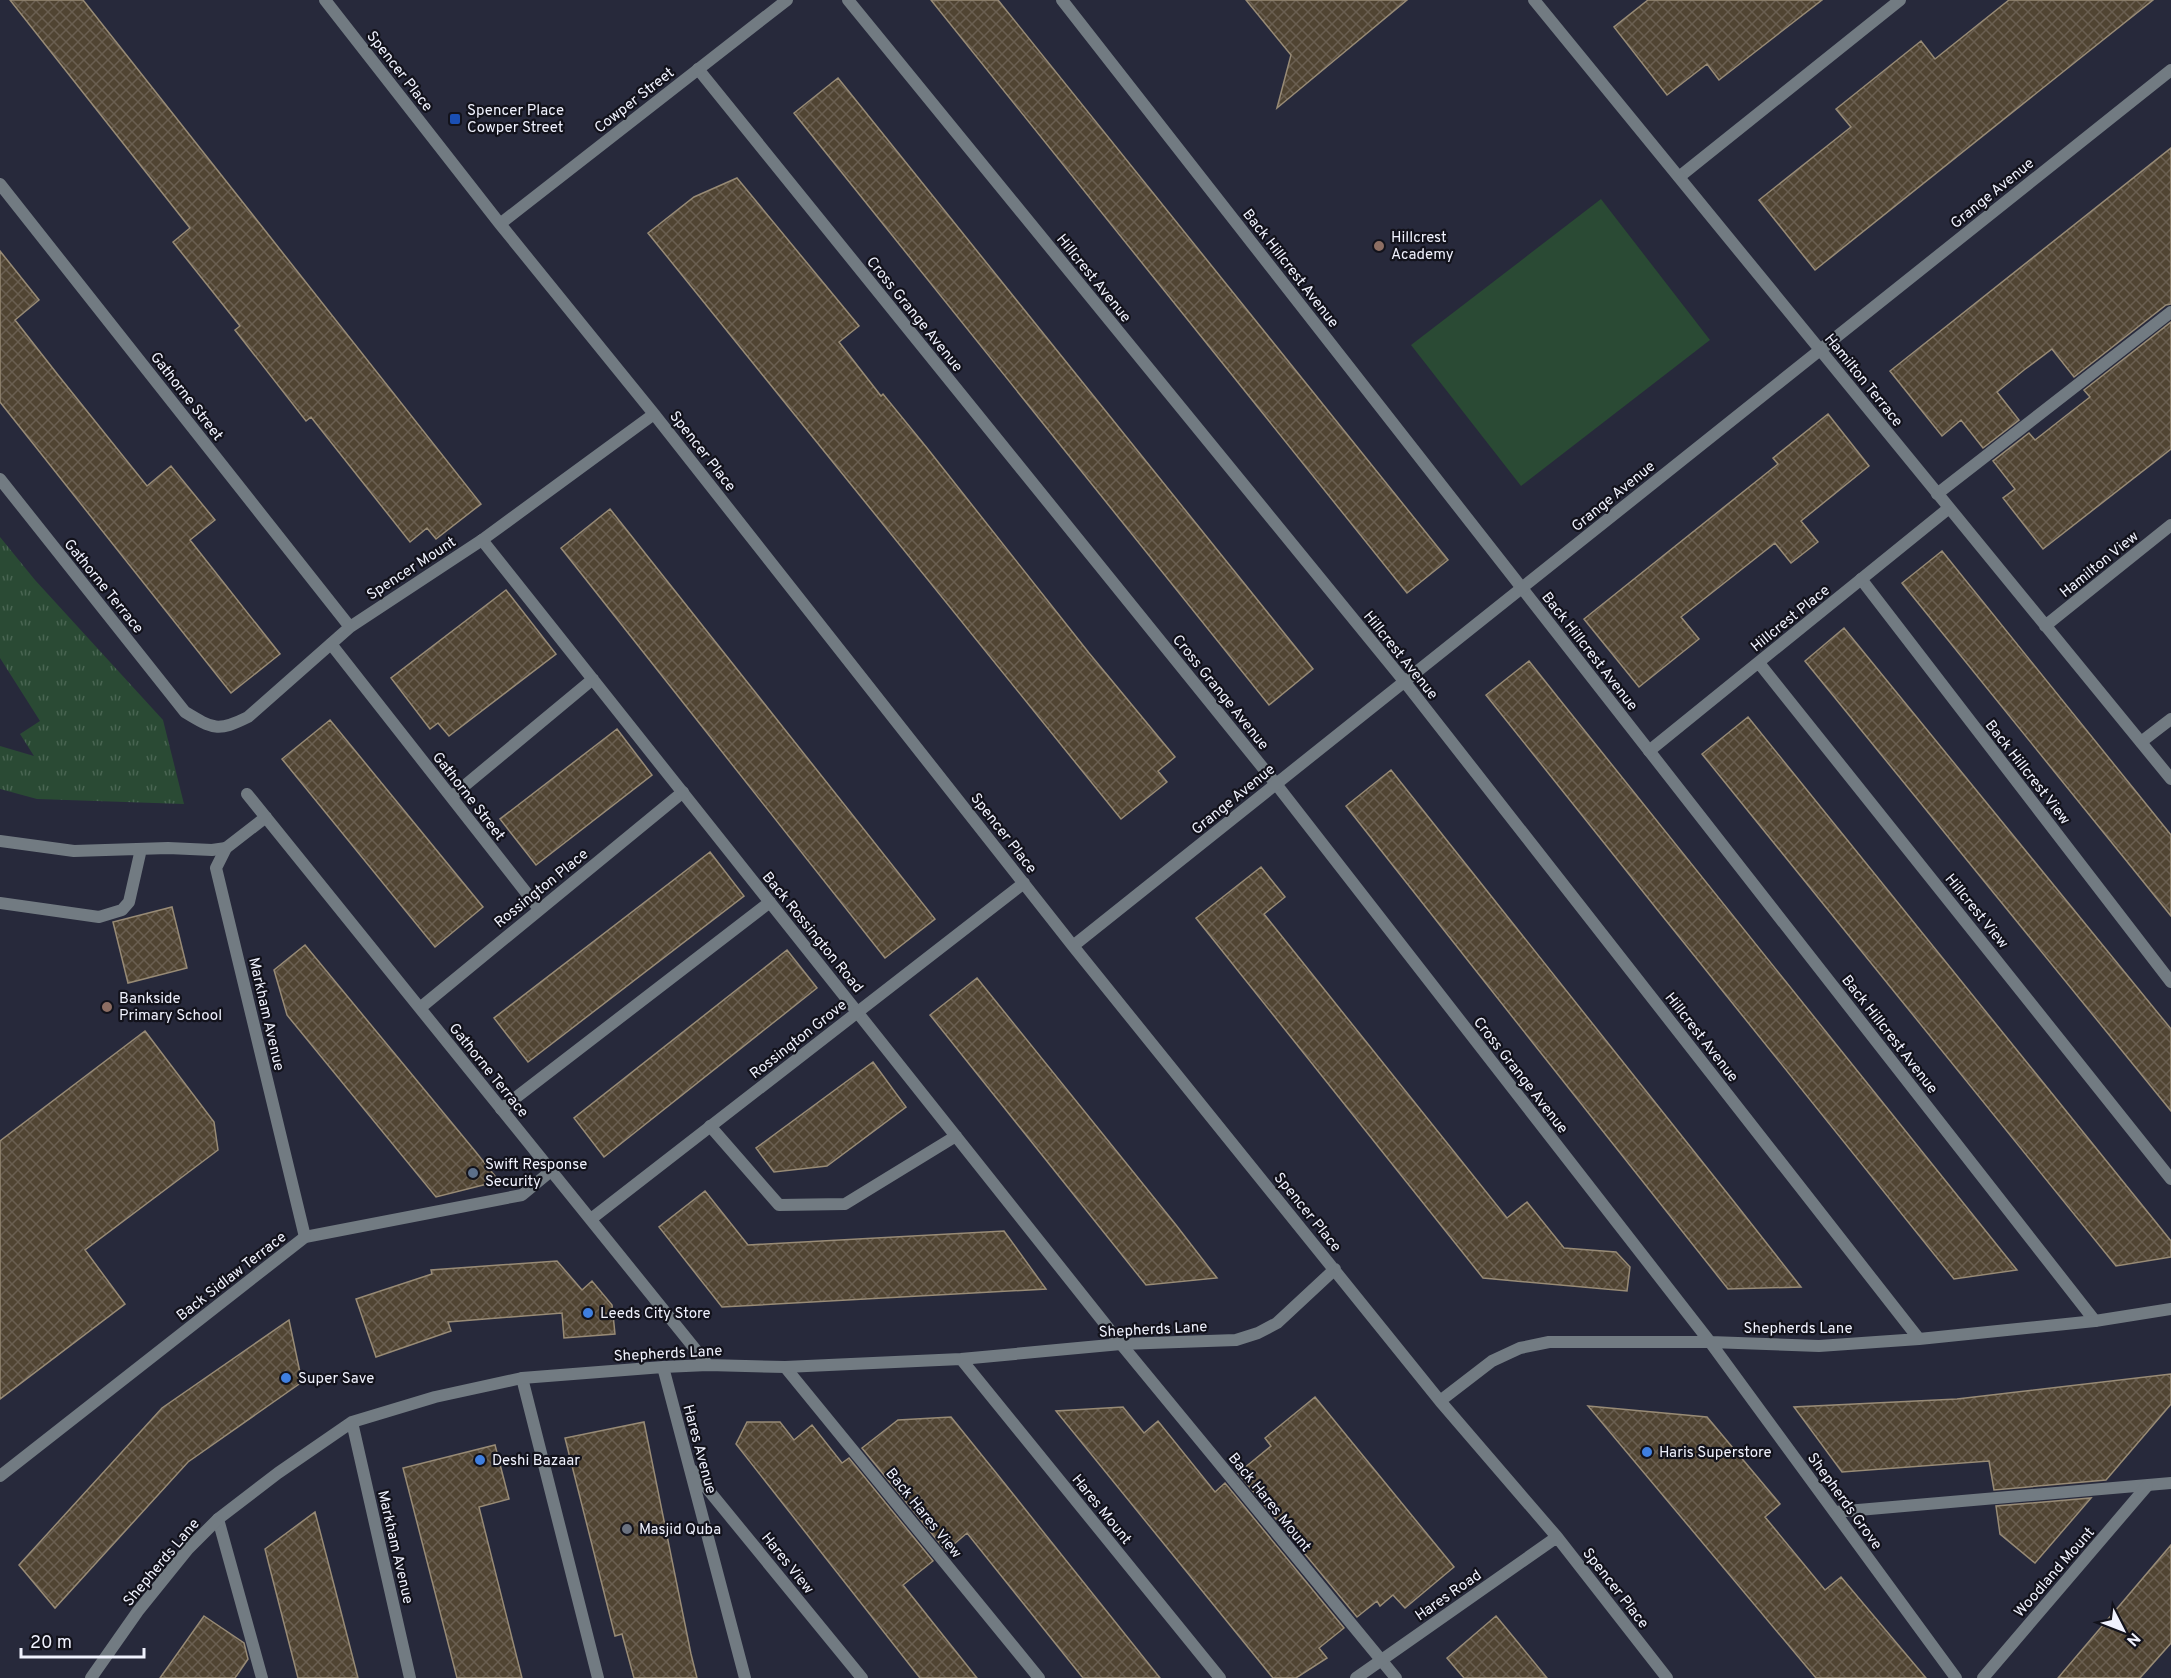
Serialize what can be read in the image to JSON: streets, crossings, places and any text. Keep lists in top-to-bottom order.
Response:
{
  "streets": {
    "street": [
      "Spencer Place",
      "Cowper Street",
      "Grange Avenue",
      "Back Hillcrest Avenue",
      "Hillcrest Avenue",
      "Cross Grange Avenue",
      "Hamilton Terrace",
      "Gathorne Street",
      "Hamilton View",
      "Spencer Mount",
      "Gathorne Terrace",
      "Hillcrest Place",
      "Back Hillcrest View",
      "Rossington Place",
      "Hillcrest View",
      "Back Rossington Road",
      "Markham Avenue",
      "Rossington Grove",
      "Back Sidlaw Terrace",
      "Shepherds Lane",
      "Hares Avenue",
      "Shepherds Grove",
      "Back Hares Mount",
      "Hares Mount",
      "Back Hares View",
      "Hares View",
      "Woodland Mount",
      "Hares Road"
    ]
  },
  "crossings": [
    ["Spencer Place", "Cowper Street"],
    ["Spencer Place", "Grange Avenue"],
    ["Spencer Place", "Spencer Mount"],
    ["Spencer Place", "Rossington Grove"],
    ["Spencer Place", "Shepherds Lane"],
    ["Spencer Place", "Hares Road"],
    ["Cowper Street", "Cross Grange Avenue"],
    ["Grange Avenue", "Back Hillcrest Avenue"],
    ["Grange Avenue", "Hillcrest Avenue"],
    ["Grange Avenue", "Cross Grange Avenue"],
    ["Grange Avenue", "Hamilton Terrace"],
    ["Back Hillcrest Avenue", "Hillcrest Place"],
    ["Back Hillcrest Avenue", "Shepherds Lane"],
    ["Hillcrest Avenue", "Shepherds Lane"],
    ["Cross Grange Avenue", "Shepherds Lane"],
    ["Cross Grange Avenue", "Shepherds Grove"],
    ["Hamilton Terrace", "Hamilton View"],
    ["Hamilton Terrace", "Hillcrest Place"],
    ["Gathorne Street", "Spencer Mount"],
    ["Gathorne Street", "Rossington Place"],
    ["Spencer Mount", "Gathorne Terrace"],
    ["Spencer Mount", "Back Rossington Road"],
    ["Gathorne Terrace", "Rossington Place"],
    ["Gathorne Terrace", "Rossington Grove"],
    ["Gathorne Terrace", "Back Sidlaw Terrace"],
    ["Gathorne Terrace", "Shepherds Lane"],
    ["Hillcrest Place", "Back Hillcrest View"],
    ["Hillcrest Place", "Hillcrest View"],
    ["Rossington Place", "Back Rossington Road"],
    ["Back Rossington Road", "Rossington Grove"],
    ["Back Rossington Road", "Shepherds Lane"],
    ["Back Rossington Road", "Back Hares Mount"],
    ["Markham Avenue", "Back Sidlaw Terrace"],
    ["Markham Avenue", "Shepherds Lane"],
    ["Shepherds Lane", "Hares Avenue"],
    ["Shepherds Lane", "Shepherds Grove"],
    ["Shepherds Lane", "Back Hares Mount"],
    ["Shepherds Lane", "Hares Mount"],
    ["Shepherds Lane", "Back Hares View"],
    ["Hares Avenue", "Hares View"],
    ["Back Hares Mount", "Hares Road"]
  ],
  "places": {
    "transit": ["Spencer Place Cowper Street"],
    "other": [
      "Hillcrest Academy",
      "Bankside Primary School",
      "Swift Response Security",
      "Leeds City Store",
      "Super Save",
      "Haris Superstore",
      "Deshi Bazaar",
      "Masjid Quba"
    ]
  },
  "scale_bar": "20 m",
  "north": "bottom right"
}
